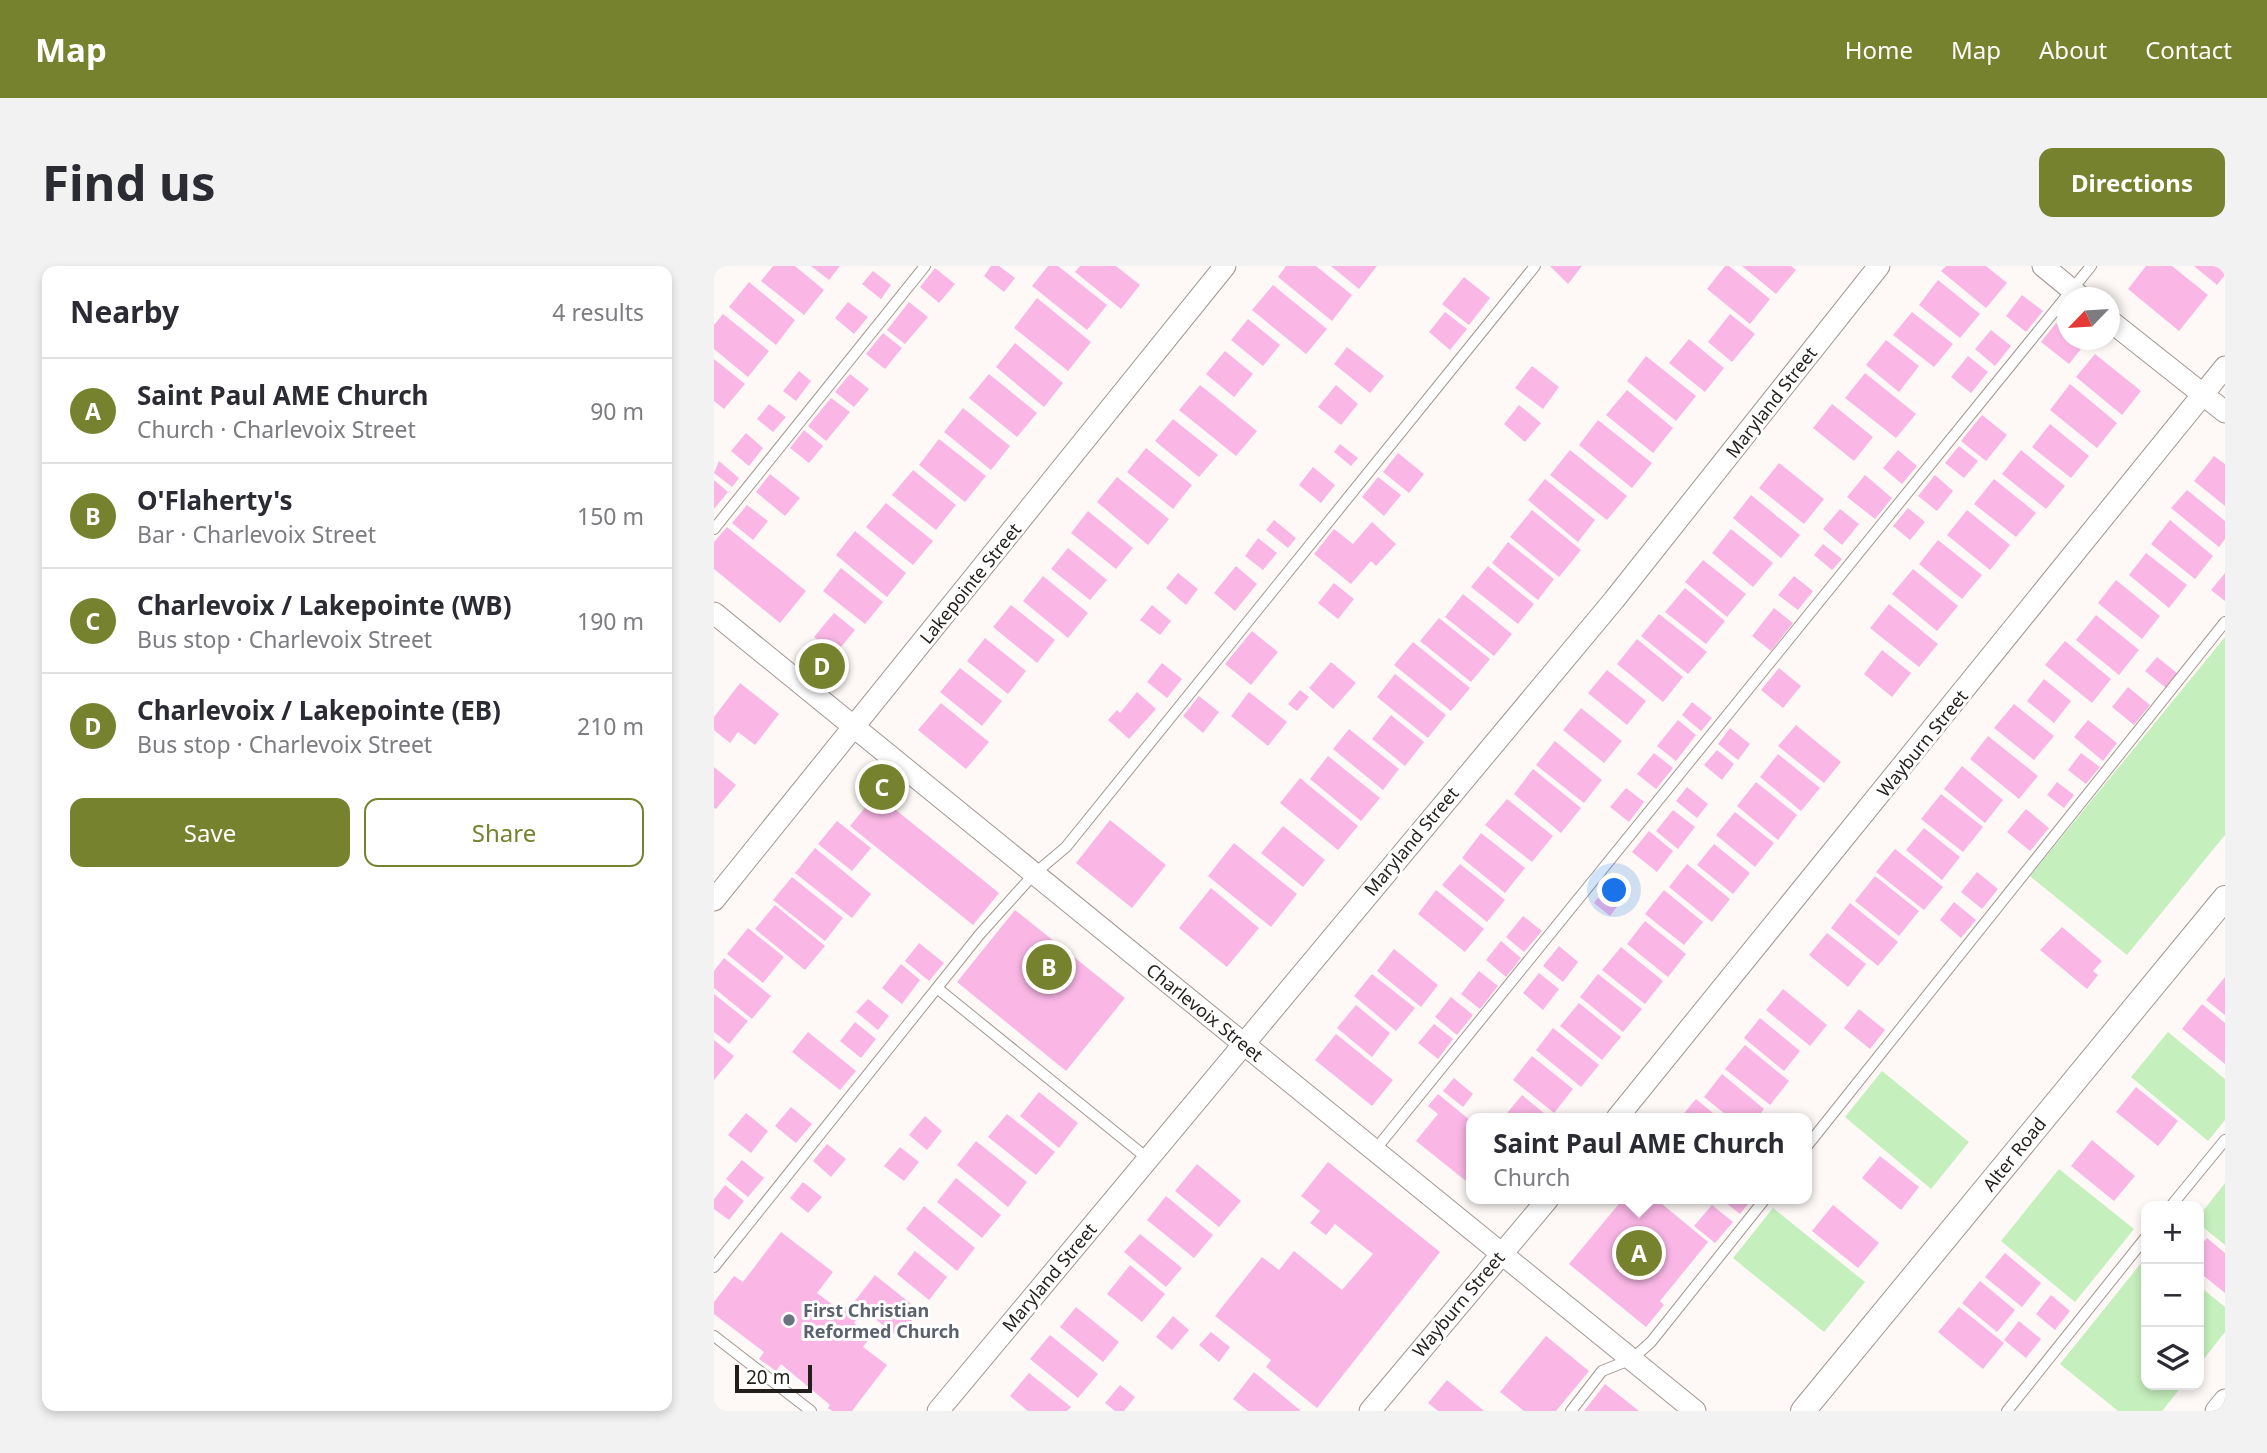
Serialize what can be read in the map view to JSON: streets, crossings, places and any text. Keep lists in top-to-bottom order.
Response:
{
  "streets": {
    "street": [
      "Maryland Street",
      "Lakepointe Street",
      "Wayburn Street",
      "Charlevoix Street",
      "Alter Road"
    ]
  },
  "crossings": [
    ["Maryland Street", "Charlevoix Street"],
    ["Lakepointe Street", "Charlevoix Street"],
    ["Wayburn Street", "Charlevoix Street"]
  ],
  "places": ["First Christian Reformed Church"],
  "scale_bar": "20 m",
  "north": "bottom left",
  "page": {
    "header": "Map",
    "nav": [
      "Home",
      "Map",
      "About",
      "Contact"
    ],
    "buttons": [
      "Directions",
      ["Save", "Share"]
    ],
    "title": "Find us",
    "heading": ["Nearby", "4 results"],
    "list": [
      {
        "mark": "A",
        "name": "Saint Paul AME Church",
        "note": "Church · Charlevoix Street",
        "value": "90 m"
      },
      {
        "mark": "B",
        "name": "O'Flaherty's",
        "note": "Bar · Charlevoix Street",
        "value": "150 m"
      },
      {
        "mark": "C",
        "name": "Charlevoix / Lakepointe (WB)",
        "note": "Bus stop · Charlevoix Street",
        "value": "190 m"
      },
      {
        "mark": "D",
        "name": "Charlevoix / Lakepointe (EB)",
        "note": "Bus stop · Charlevoix Street",
        "value": "210 m"
      }
    ],
    "pins": [
      "D",
      "C",
      "B",
      "A"
    ],
    "popup": ["Saint Paul AME Church", "Church"],
    "map_buttons": ["+", "−"],
    "scale": "20 m"
  }
}
